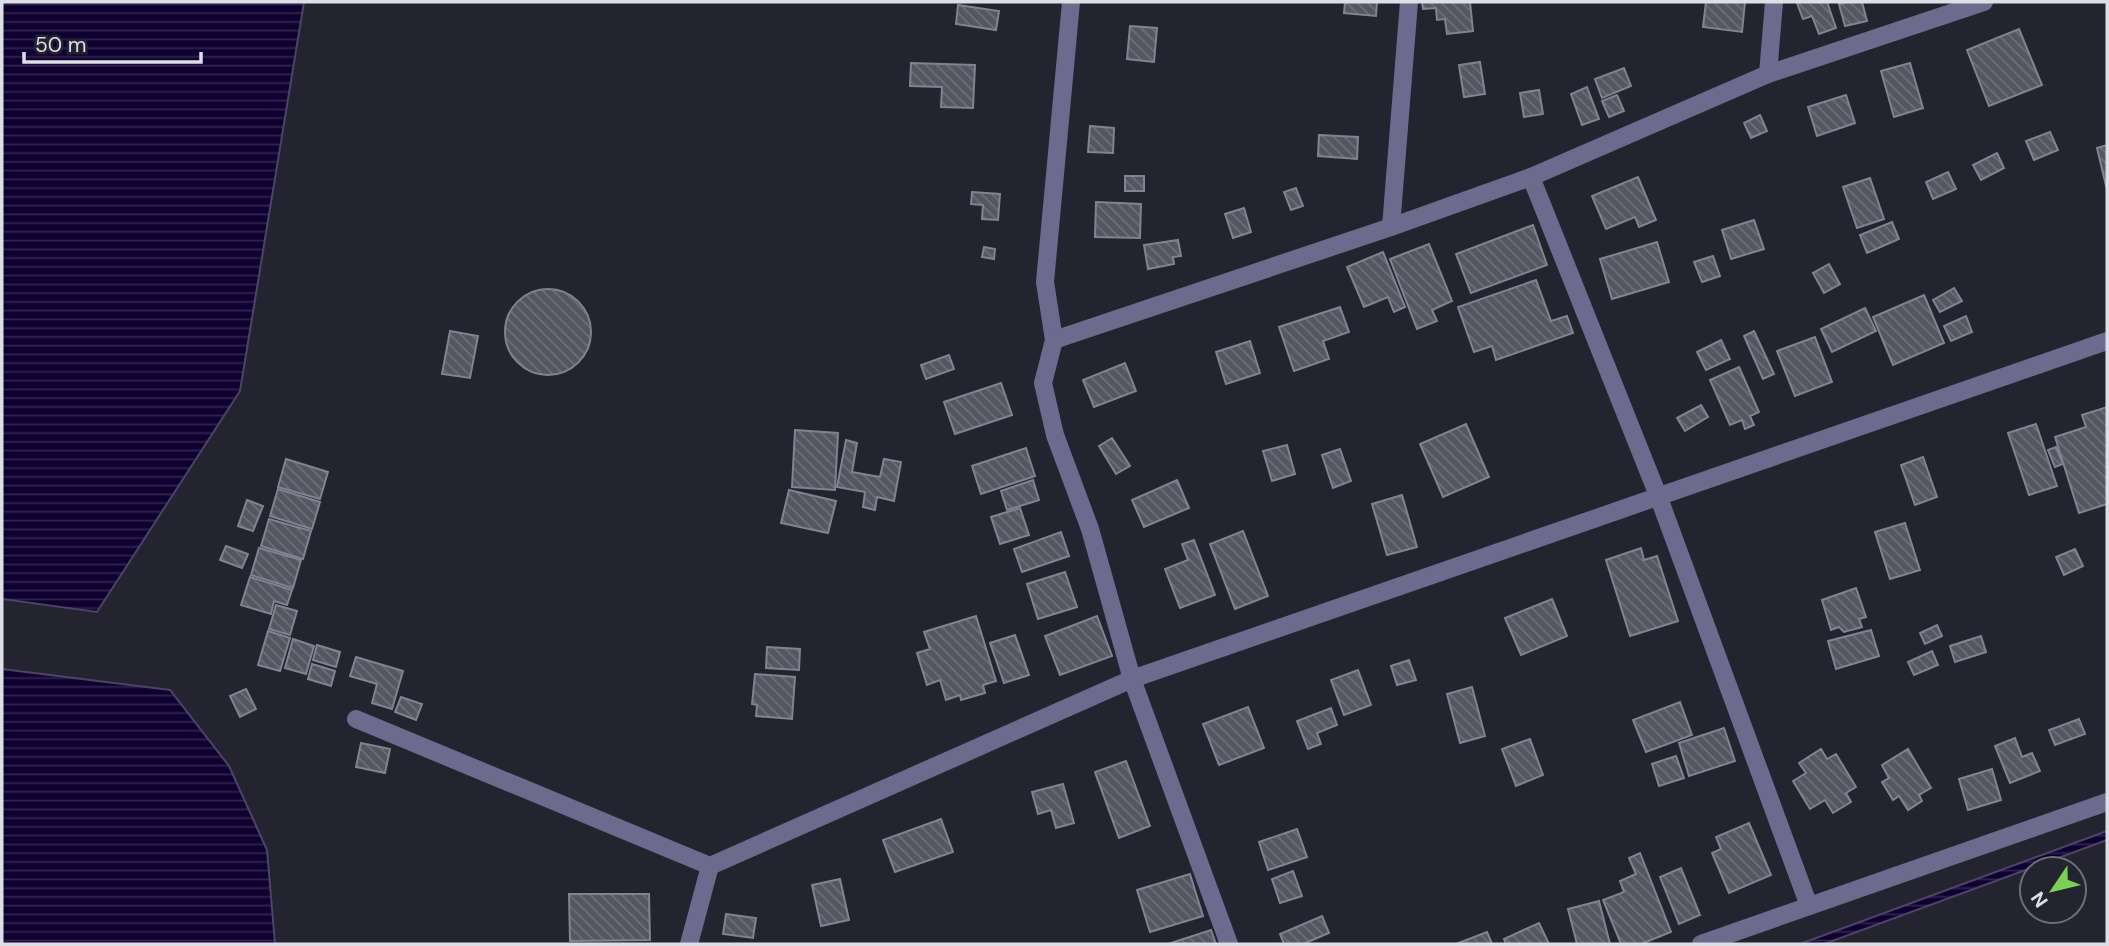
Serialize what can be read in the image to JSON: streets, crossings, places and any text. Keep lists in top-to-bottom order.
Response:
{
  "scale_bar": "50 m",
  "north": "bottom left"
}
